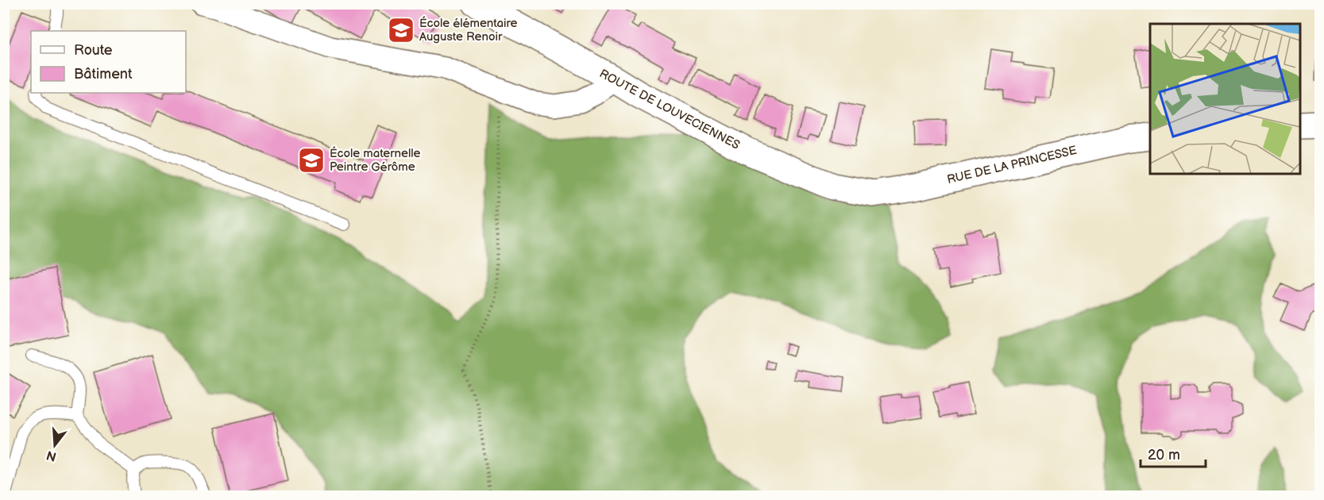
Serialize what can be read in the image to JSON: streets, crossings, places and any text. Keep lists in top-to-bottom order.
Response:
{
  "streets": {
    "street": ["ROUTE DE LOUVECIENNES", "RUE DE LA PRINCESSE"]
  },
  "crossings": [
    ["ROUTE DE LOUVECIENNES", "RUE DE LA PRINCESSE"]
  ],
  "places": {
    "school or university": ["École élémentaire Auguste Renoir", "École maternelle Peintre Gérôme"]
  },
  "legend": ["Route", "Bâtiment"],
  "scale_bar": "20 m",
  "north": "bottom"
}
